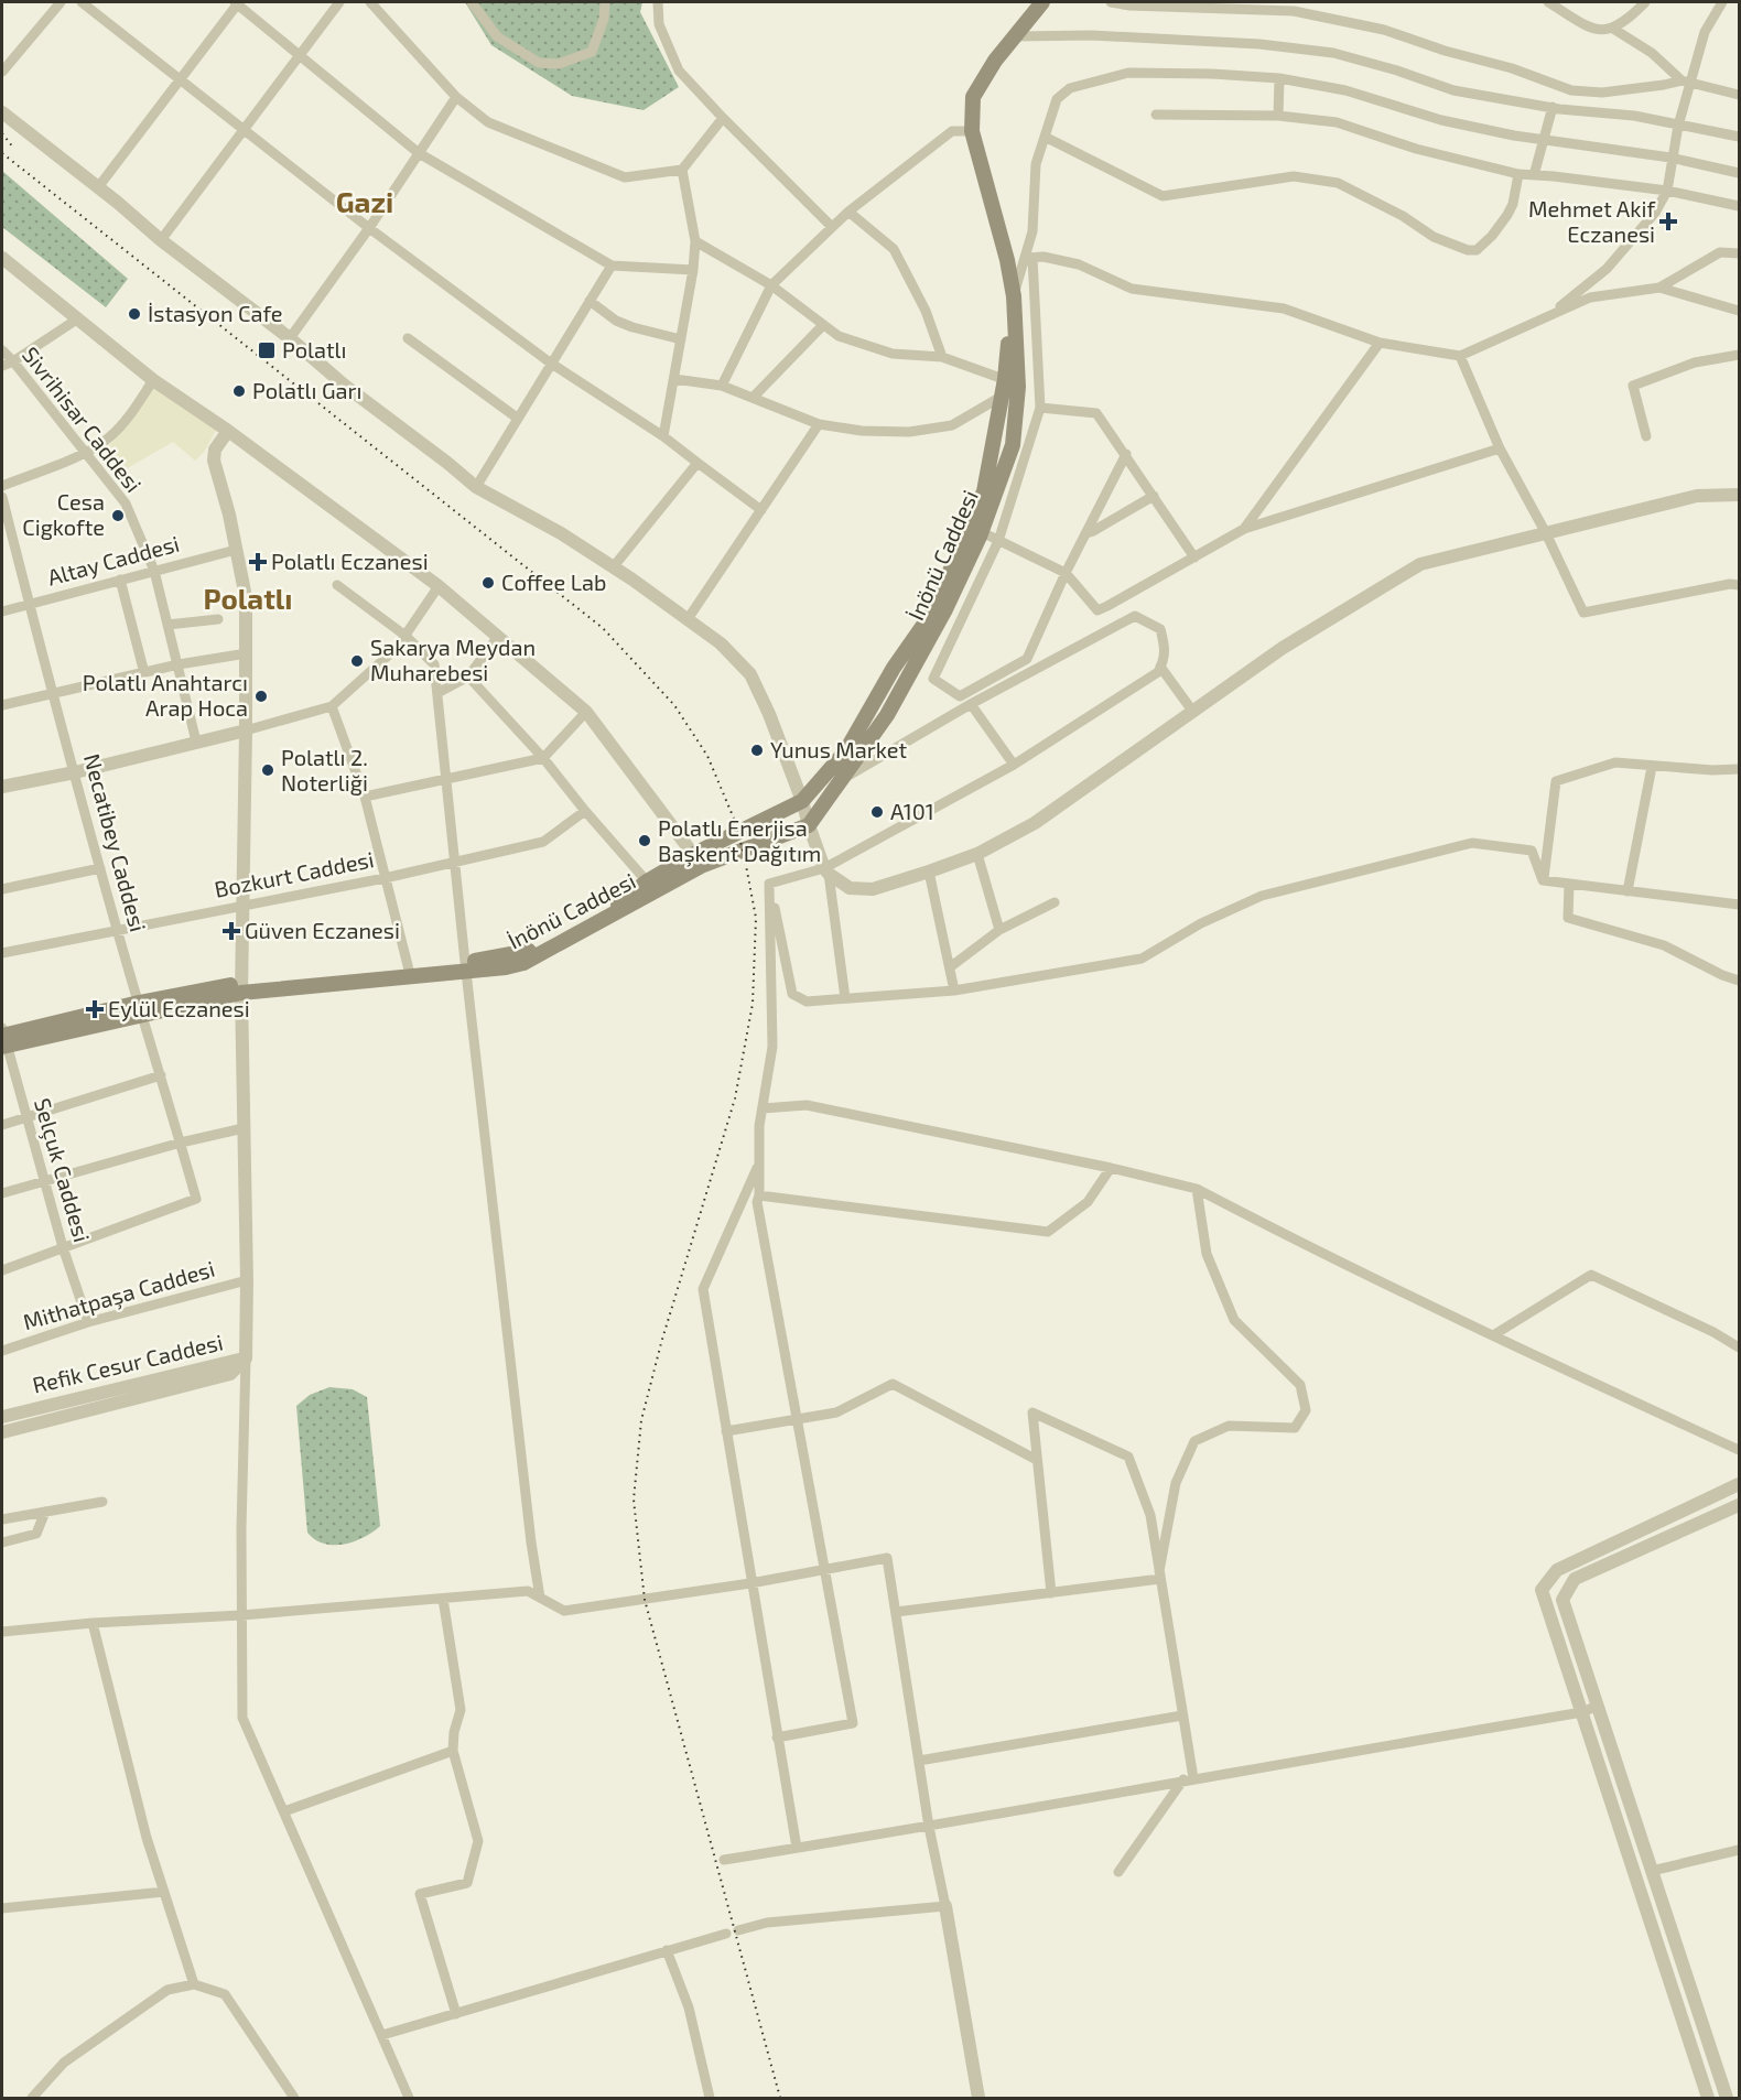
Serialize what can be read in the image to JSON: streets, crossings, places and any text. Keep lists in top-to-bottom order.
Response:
{
  "streets": {
    "main road": ["İnönü Caddesi"],
    "street": [
      "Sivrihisar Caddesi",
      "Altay Caddesi",
      "Necatibey Caddesi",
      "Bozkurt Caddesi",
      "Selçuk Caddesi",
      "Mithatpaşa Caddesi",
      "Refik Cesur Caddesi"
    ]
  },
  "crossings": [
    ["Sivrihisar Caddesi", "Altay Caddesi"],
    ["İnönü Caddesi", "Necatibey Caddesi"],
    ["İnönü Caddesi", "Selçuk Caddesi"],
    ["Altay Caddesi", "Necatibey Caddesi"],
    ["Necatibey Caddesi", "Bozkurt Caddesi"],
    ["Necatibey Caddesi", "Selçuk Caddesi"],
    ["Selçuk Caddesi", "Mithatpaşa Caddesi"]
  ],
  "districts": ["Gazi", "Polatlı"],
  "places": {
    "health": [
      "Mehmet Akif Eczanesi",
      "Polatlı Eczanesi",
      "Güven Eczanesi",
      "Eylül Eczanesi"
    ],
    "other": [
      "İstasyon Cafe",
      "Polatlı Garı",
      "Cesa Cigkofte",
      "Coffee Lab",
      "Sakarya Meydan Muharebesi",
      "Polatlı Anahtarcı Arap Hoca",
      "Yunus Market",
      "Polatlı 2. Noterliği",
      "A101",
      "Polatlı Enerjisa Başkent Dağıtım"
    ],
    "transit": ["Polatlı"]
  }
}
